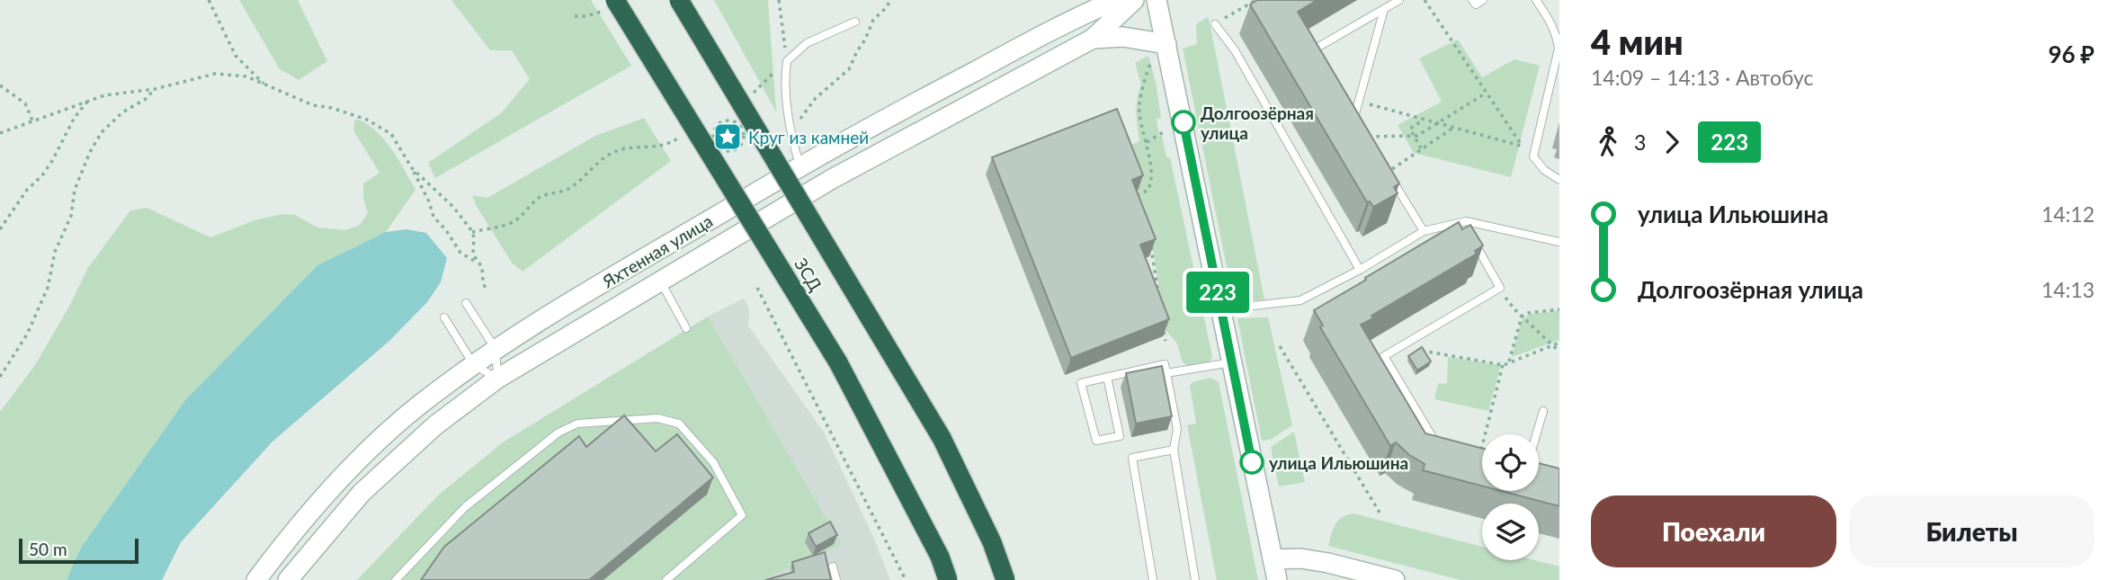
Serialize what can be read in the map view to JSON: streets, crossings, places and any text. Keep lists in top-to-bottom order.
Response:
{
  "streets": {
    "highway": ["ЗСД"],
    "main road": ["Яхтенная улица"]
  },
  "places": {
    "other": ["Долгоозёрная улица", "улица Ильюшина"],
    "place": ["Круг из камней"]
  },
  "lines": ["bus line 223"],
  "scale_bar": "50 m",
  "page": {
    "on_map": "223",
    "heading": ["4 мин", "14:09 – 14:13 · Автобус", "96 ₽"],
    "legs": ["3", "223"],
    "list": [
      {
        "name": "улица Ильюшина",
        "value": "14:12"
      },
      {
        "name": "Долгоозёрная улица",
        "value": "14:13"
      }
    ],
    "buttons": ["Поехали", "Билеты"],
    "scale": "50 m"
  }
}
